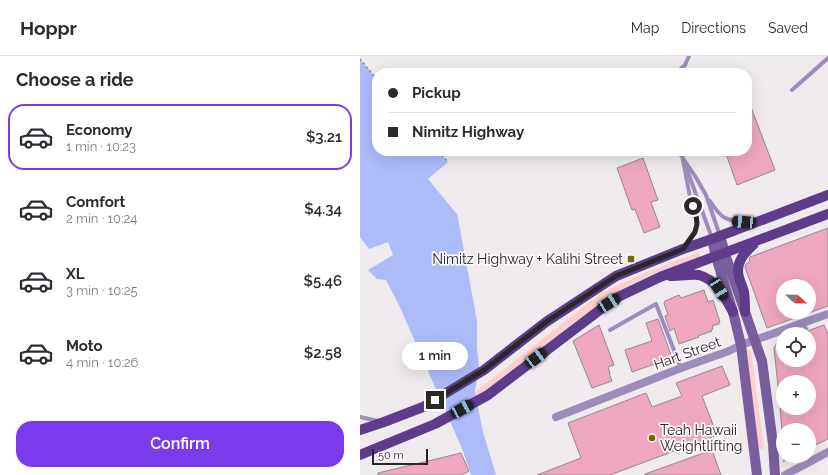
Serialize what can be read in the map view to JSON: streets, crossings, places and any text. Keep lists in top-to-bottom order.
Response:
{
  "streets": {
    "street": ["Hart Street"]
  },
  "places": {
    "transit": ["Nimitz Highway + Kalihi Street"],
    "other": ["Teah Hawaii Weightlifting"]
  },
  "scale_bar": "50 m",
  "north": "right",
  "page": {
    "header": "Hoppr",
    "nav": ["Map", "Directions", "Saved"],
    "heading": "Choose a ride",
    "banner": ["Pickup", "Nimitz Highway"],
    "list": [
      {
        "name": "Economy",
        "note": "1 min · 10:23",
        "value": "$3.21"
      },
      {
        "name": "Comfort",
        "note": "2 min · 10:24",
        "value": "$4.34"
      },
      {
        "name": "XL",
        "note": "3 min · 10:25",
        "value": "$5.46"
      },
      {
        "name": "Moto",
        "note": "4 min · 10:26",
        "value": "$2.58"
      }
    ],
    "map_buttons": ["+", "−"],
    "bubble": "1 min",
    "buttons": "Confirm",
    "scale": "50 m"
  }
}
